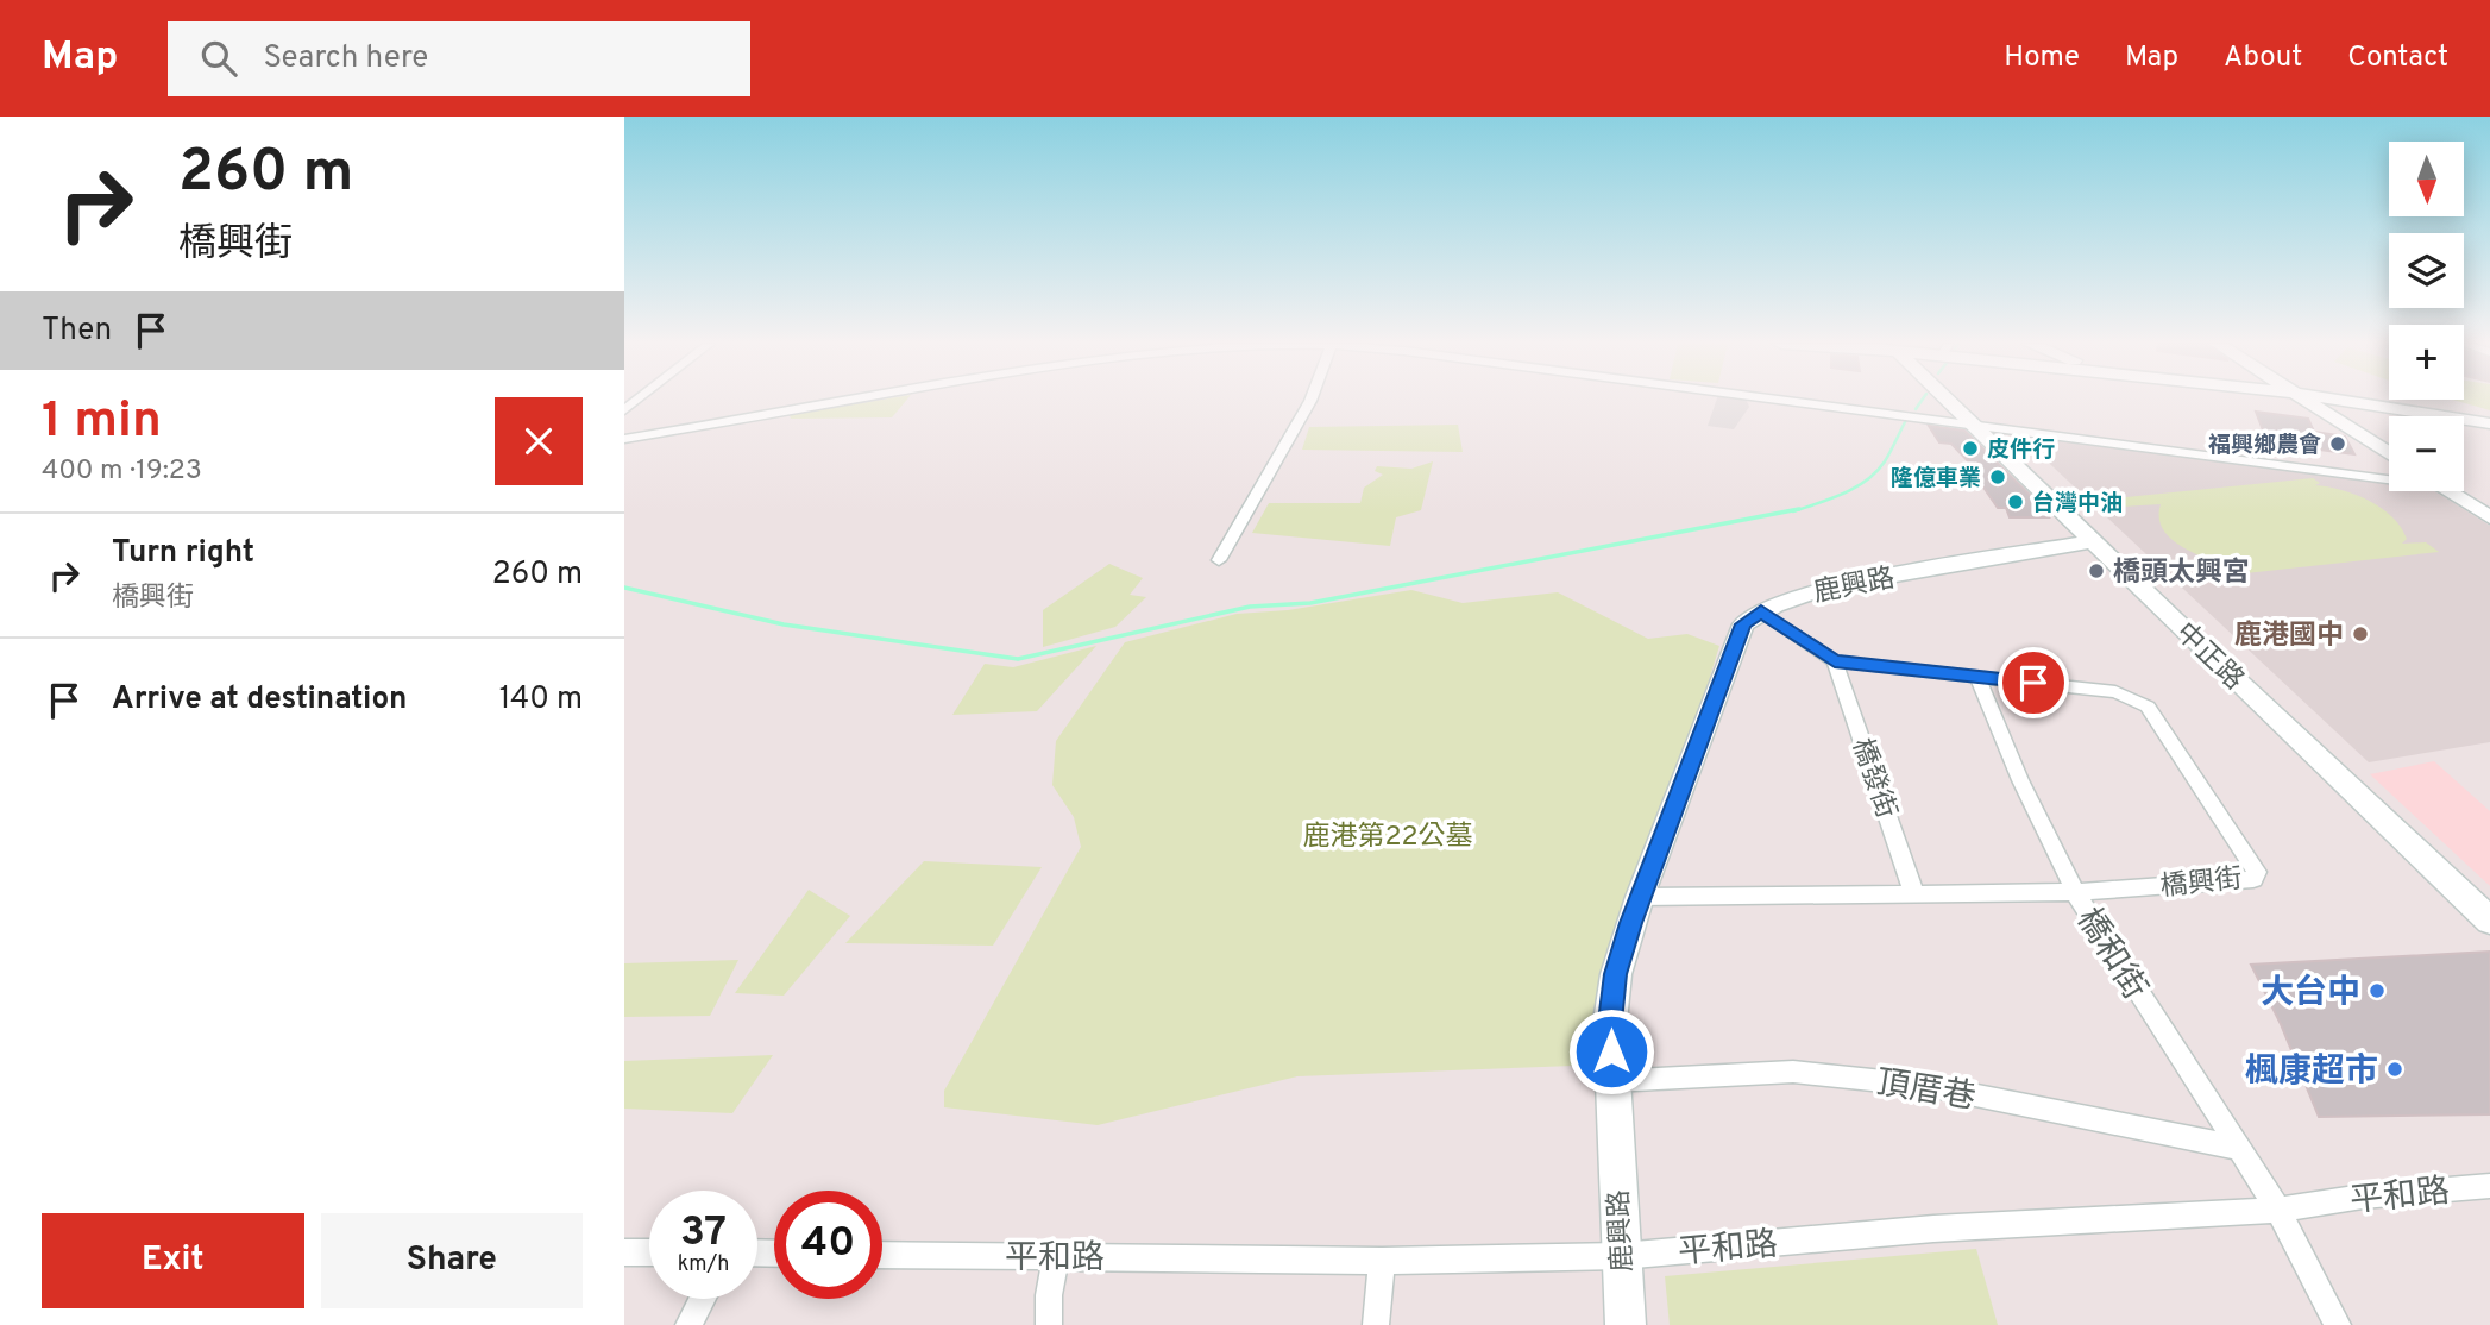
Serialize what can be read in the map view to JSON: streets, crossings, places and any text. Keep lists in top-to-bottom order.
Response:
{
  "streets": {
    "street": [
      "鹿興路",
      "中正路",
      "橋發街",
      "橋興街",
      "橋和街",
      "頂厝巷",
      "平和路"
    ]
  },
  "crossings": [
    ["鹿興路", "中正路"],
    ["鹿興路", "橋興街"],
    ["鹿興路", "頂厝巷"],
    ["鹿興路", "平和路"],
    ["橋發街", "橋興街"],
    ["橋興街", "橋和街"],
    ["橋和街", "頂厝巷"],
    ["橋和街", "平和路"]
  ],
  "parks": ["鹿港第22公墓"],
  "places": [
    "福興鄉農會",
    "皮件行",
    "隆億車業",
    "台灣中油",
    "橋頭太興宮",
    "鹿港國中",
    "大台中",
    "楓康超市"
  ],
  "north": "bottom",
  "page": {
    "header": "Map",
    "search": "Search here",
    "nav": [
      "Home",
      "Map",
      "About",
      "Contact"
    ],
    "turn": ["260 m", "橋興街"],
    "map_buttons": ["+", "−"],
    "then": "Then",
    "heading": ["1 min", "400 m · 19:23"],
    "list": [
      {
        "name": "Turn right",
        "note": "橋興街",
        "value": "260 m"
      },
      {
        "name": "Arrive at destination",
        "value": "140 m"
      }
    ],
    "speed": "37 km/h",
    "limit": "40",
    "buttons": ["Exit", "Share"]
  }
}
